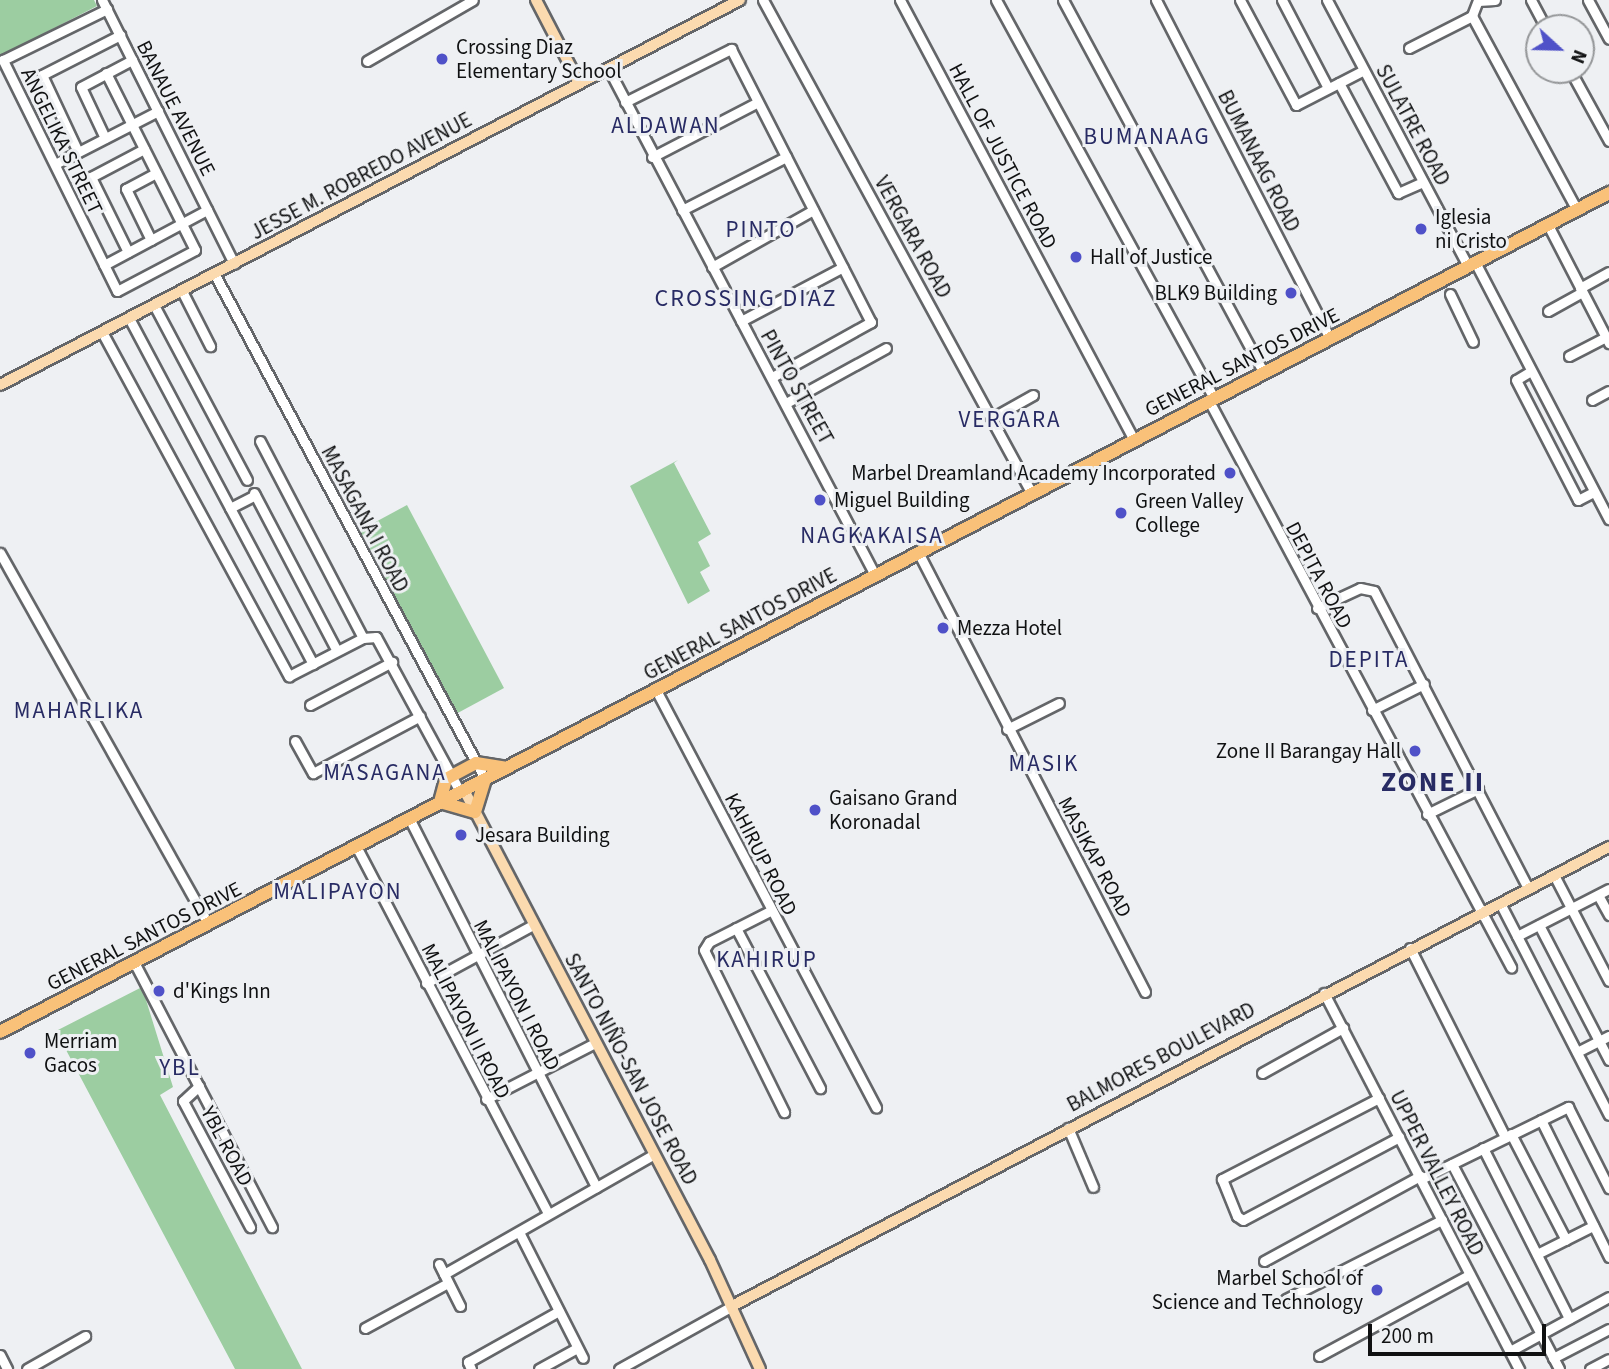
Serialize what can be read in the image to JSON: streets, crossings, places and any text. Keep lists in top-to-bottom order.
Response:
{
  "streets": {
    "highway": ["GENERAL SANTOS DRIVE"],
    "main road": ["JESSE M. ROBREDO AVENUE", "BALMORES BOULEVARD", "SANTO NIÑO-SAN JOSE ROAD"],
    "street": [
      "BANAUE AVENUE",
      "SULATRE ROAD",
      "ANGELIKA STREET",
      "HALL OF JUSTICE ROAD",
      "BUMANAAG ROAD",
      "VERGARA ROAD",
      "PINTO STREET",
      "MASAGANA I ROAD",
      "DEPITA ROAD",
      "KAHIRUP ROAD",
      "MASIKAP ROAD",
      "MALIPAYON I ROAD",
      "MALIPAYON II ROAD",
      "YBL ROAD",
      "UPPER VALLEY ROAD"
    ]
  },
  "crossings": [
    ["BANAUE AVENUE", "ANGELIKA STREET"],
    ["BANAUE AVENUE", "JESSE M. ROBREDO AVENUE"],
    ["SULATRE ROAD", "GENERAL SANTOS DRIVE"],
    ["HALL OF JUSTICE ROAD", "GENERAL SANTOS DRIVE"],
    ["BUMANAAG ROAD", "GENERAL SANTOS DRIVE"],
    ["JESSE M. ROBREDO AVENUE", "PINTO STREET"],
    ["JESSE M. ROBREDO AVENUE", "MASAGANA I ROAD"],
    ["VERGARA ROAD", "GENERAL SANTOS DRIVE"],
    ["GENERAL SANTOS DRIVE", "PINTO STREET"],
    ["GENERAL SANTOS DRIVE", "MASAGANA I ROAD"],
    ["GENERAL SANTOS DRIVE", "DEPITA ROAD"],
    ["GENERAL SANTOS DRIVE", "KAHIRUP ROAD"],
    ["GENERAL SANTOS DRIVE", "MASIKAP ROAD"],
    ["GENERAL SANTOS DRIVE", "MALIPAYON I ROAD"],
    ["GENERAL SANTOS DRIVE", "MALIPAYON II ROAD"],
    ["GENERAL SANTOS DRIVE", "SANTO NIÑO-SAN JOSE ROAD"],
    ["GENERAL SANTOS DRIVE", "YBL ROAD"],
    ["DEPITA ROAD", "BALMORES BOULEVARD"],
    ["BALMORES BOULEVARD", "SANTO NIÑO-SAN JOSE ROAD"],
    ["BALMORES BOULEVARD", "UPPER VALLEY ROAD"]
  ],
  "districts": [
    "ALDAWAN",
    "BUMANAAG",
    "PINTO",
    "CROSSING DIAZ",
    "VERGARA",
    "NAGKAKAISA",
    "DEPITA",
    "MAHARLIKA",
    "MASIK",
    "MASAGANA",
    "ZONE II",
    "MALIPAYON",
    "KAHIRUP",
    "YBL"
  ],
  "places": [
    "Crossing Diaz Elementary School",
    "Iglesia ni Cristo",
    "Hall of Justice",
    "BLK9 Building",
    "Marbel Dreamland Academy Incorporated",
    "Miguel Building",
    "Green Valley College",
    "Mezza Hotel",
    "Zone II Barangay Hall",
    "Gaisano Grand Koronadal",
    "Jesara Building",
    "d'Kings Inn",
    "Merriam Gacos",
    "Marbel School of Science and Technology"
  ],
  "scale_bar": "200 m",
  "north": "right"
}
